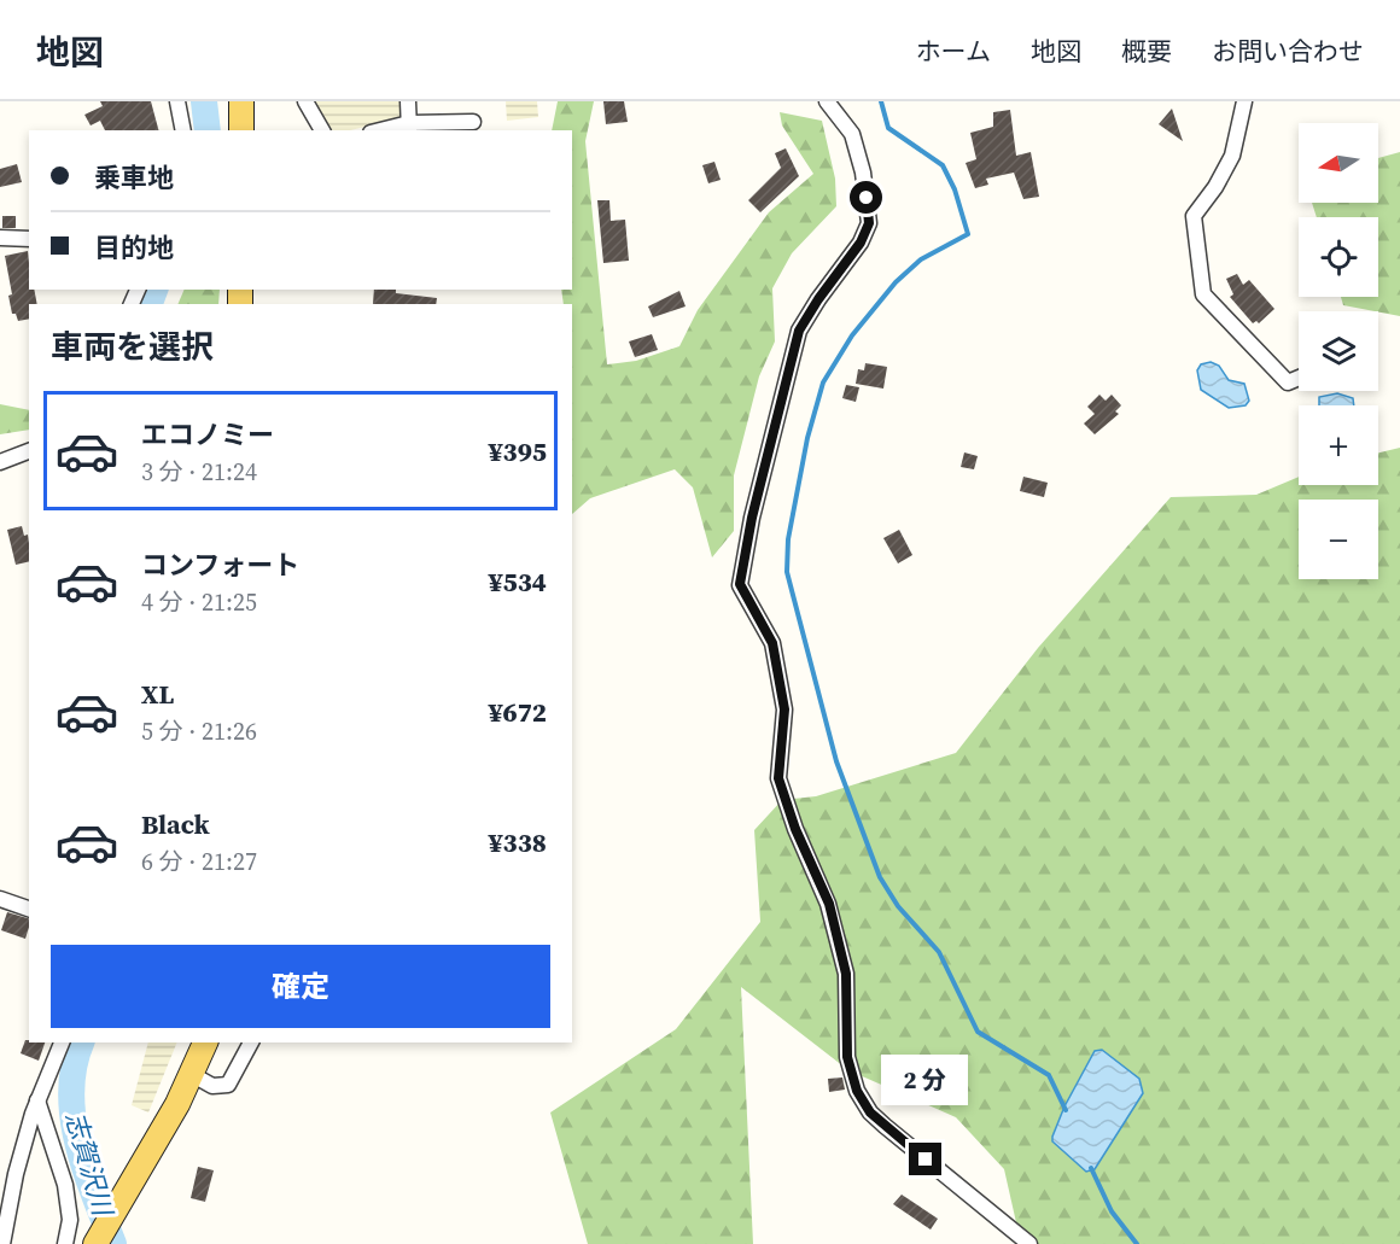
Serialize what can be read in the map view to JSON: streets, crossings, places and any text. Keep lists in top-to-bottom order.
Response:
{
  "water": ["志賀沢川"],
  "north": "left",
  "page": {
    "header": "地図",
    "nav": [
      "ホーム",
      "地図",
      "概要",
      "お問い合わせ"
    ],
    "map_buttons": ["+", "−"],
    "banner": ["乗車地", "目的地"],
    "heading": "車両を選択",
    "list": [
      {
        "name": "エコノミー",
        "note": "3 分 · 21:24",
        "value": "¥395"
      },
      {
        "name": "コンフォート",
        "note": "4 分 · 21:25",
        "value": "¥534"
      },
      {
        "name": "XL",
        "note": "5 分 · 21:26",
        "value": "¥672"
      },
      {
        "name": "Black",
        "note": "6 分 · 21:27",
        "value": "¥338"
      }
    ],
    "buttons": "確定",
    "bubble": "2 分"
  }
}
